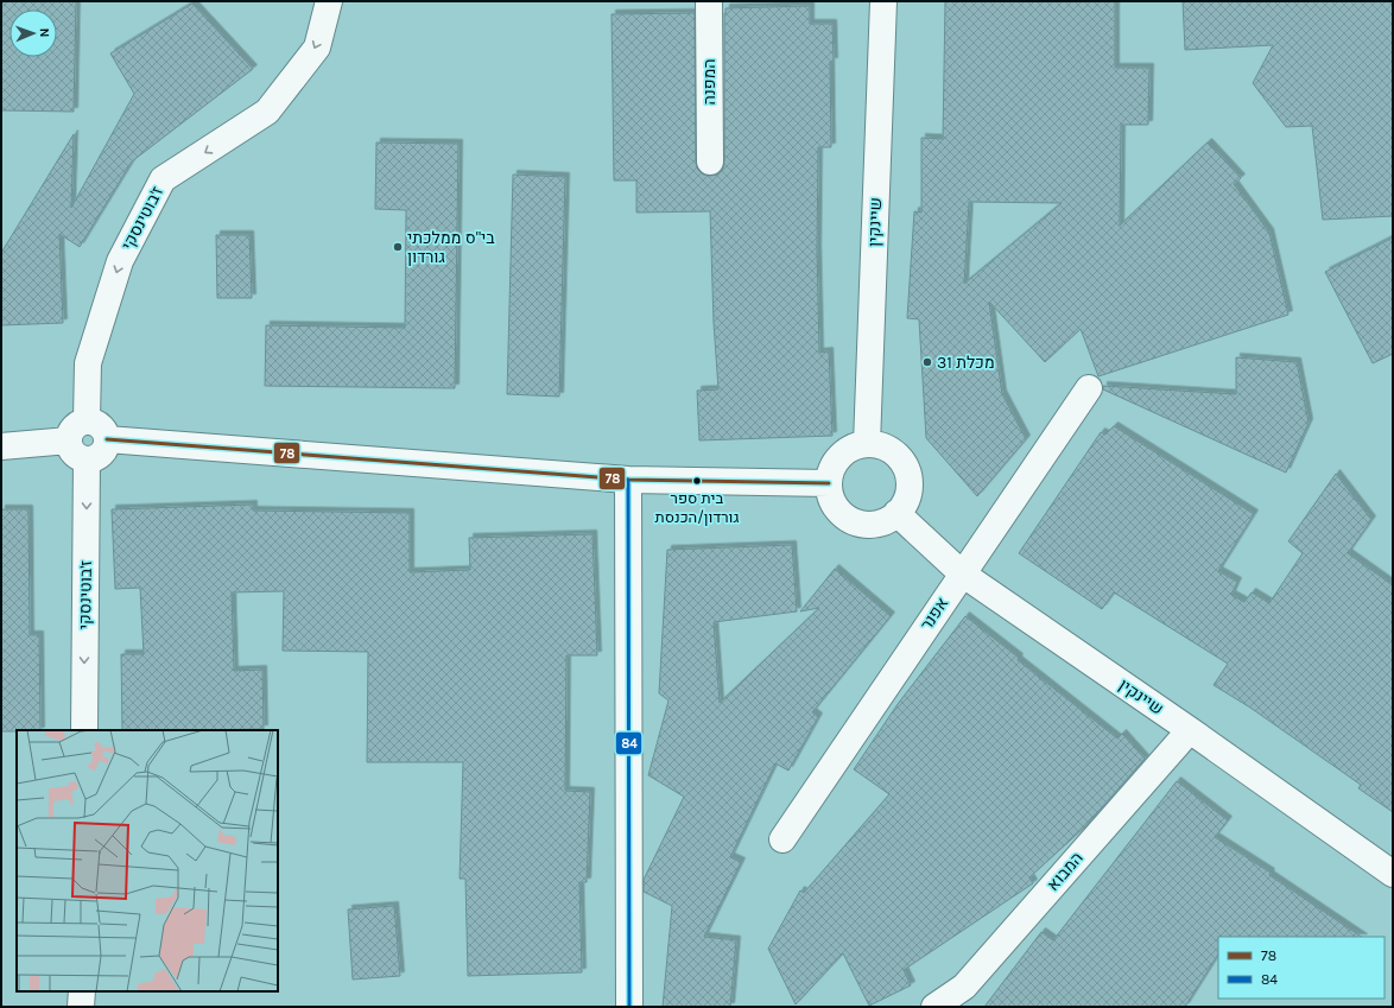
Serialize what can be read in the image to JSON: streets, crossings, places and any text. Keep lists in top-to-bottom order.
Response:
{
  "streets": {
    "street": [
      "המפנה",
      "ז'בוטינסקי",
      "שיינקין",
      "אפנר",
      "המבוא"
    ]
  },
  "crossings": [
    ["שיינקין", "אפנר"],
    ["שיינקין", "המבוא"]
  ],
  "one_way": ["ז'בוטינסקי"],
  "places": ["בי\"ס ממלכתי גורדון", "מכלת 31", "בית ספר גורדון/הכנסת"],
  "lines": ["transit line 78", "transit line 84"],
  "legend": ["78", "84"],
  "north": "right"
}
